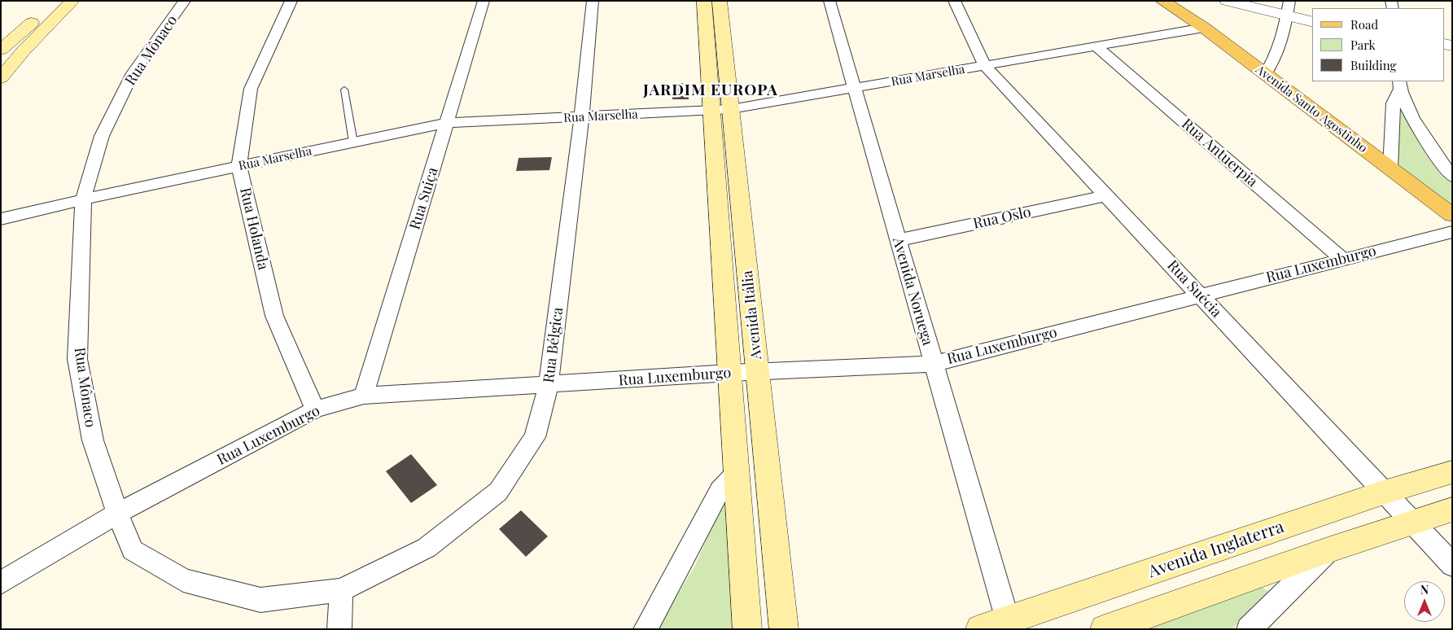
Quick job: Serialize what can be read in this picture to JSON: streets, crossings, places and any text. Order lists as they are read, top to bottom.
{
  "streets": {
    "main road": ["Avenida Santo Agostinho", "Avenida Itália", "Avenida Inglaterra"],
    "street": [
      "Rua Mônaco",
      "Rua Marselha",
      "Rua Antuerpia",
      "Rua Suiça",
      "Rua Oslo",
      "Rua Holanda",
      "Rua Luxemburgo",
      "Rua Suécia",
      "Avenida Noruega",
      "Rua Bélgica"
    ]
  },
  "crossings": [
    ["Rua Mônaco", "Rua Marselha"],
    ["Rua Mônaco", "Rua Luxemburgo"],
    ["Rua Mônaco", "Rua Bélgica"],
    ["Rua Marselha", "Avenida Santo Agostinho"],
    ["Rua Marselha", "Rua Antuerpia"],
    ["Rua Marselha", "Rua Suiça"],
    ["Rua Marselha", "Rua Holanda"],
    ["Rua Marselha", "Rua Suécia"],
    ["Rua Marselha", "Avenida Noruega"],
    ["Rua Marselha", "Avenida Itália"],
    ["Rua Marselha", "Rua Bélgica"],
    ["Rua Antuerpia", "Rua Luxemburgo"],
    ["Rua Suiça", "Rua Luxemburgo"],
    ["Rua Oslo", "Rua Suécia"],
    ["Rua Oslo", "Avenida Noruega"],
    ["Rua Holanda", "Rua Luxemburgo"],
    ["Rua Luxemburgo", "Rua Suécia"],
    ["Rua Luxemburgo", "Avenida Noruega"],
    ["Rua Luxemburgo", "Avenida Itália"],
    ["Rua Luxemburgo", "Rua Bélgica"],
    ["Rua Suécia", "Avenida Inglaterra"],
    ["Avenida Noruega", "Avenida Inglaterra"]
  ],
  "districts": ["JARDIM EUROPA"],
  "legend": ["Road", "Park", "Building"],
  "north": "top"
}
